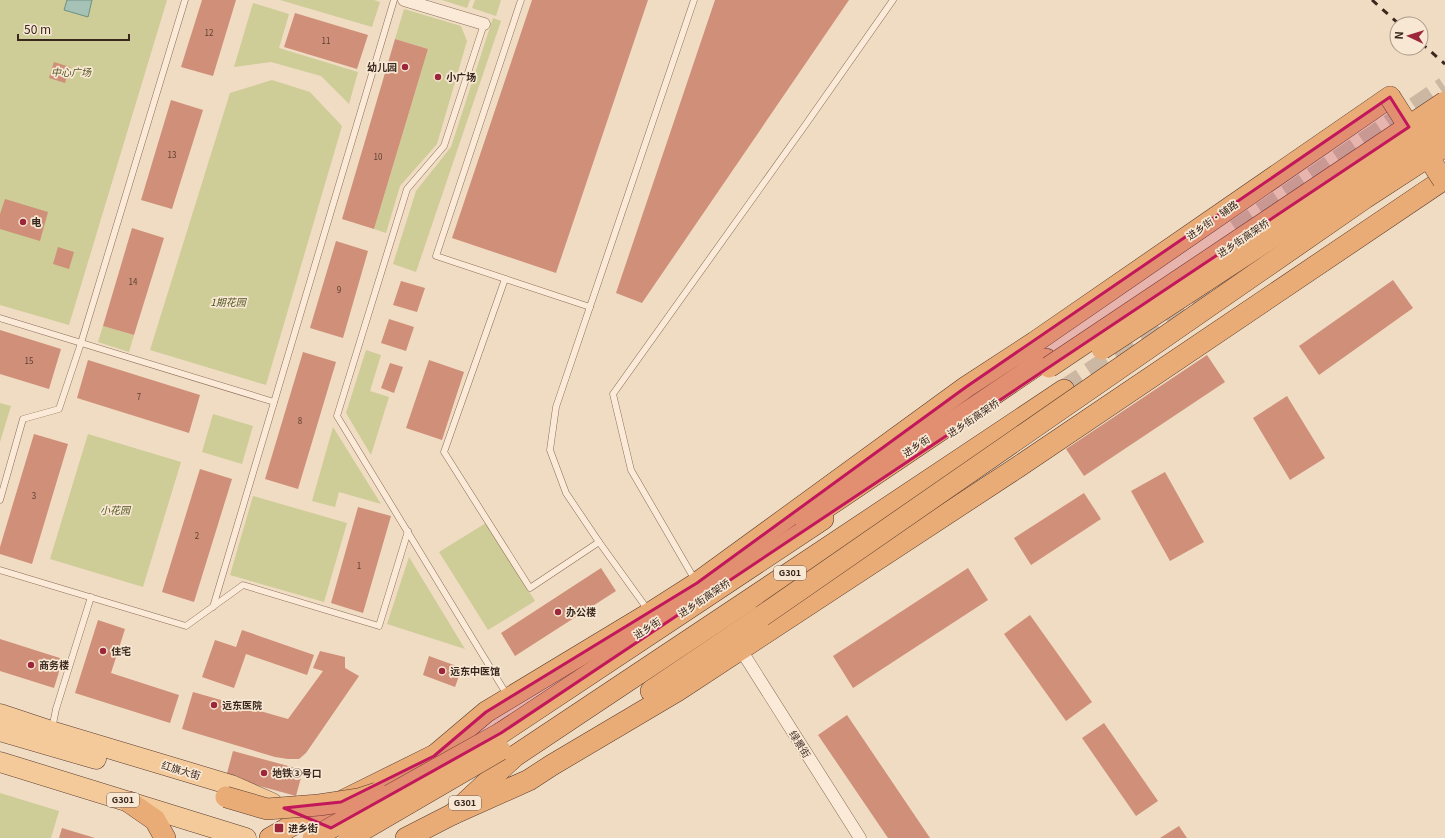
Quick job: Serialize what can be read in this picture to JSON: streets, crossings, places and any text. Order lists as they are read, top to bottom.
{
  "streets": {
    "highway": [
      "进乡街•辅路",
      "进乡街高架桥",
      "进乡街",
      "G301",
      "红旗大街"
    ],
    "street": ["绿景街"]
  },
  "crossings": [
    ["进乡街•辅路", "进乡街"],
    ["进乡街", "红旗大街"]
  ],
  "parks": ["中心广场", "1期花园", "小花园"],
  "places": {
    "other": [
      "幼儿园",
      "小广场",
      "电",
      "办公楼",
      "住宅",
      "商务楼",
      "远东中医馆",
      "远东医院",
      "地铁③号口"
    ],
    "transit": ["进乡街"]
  },
  "house_numbers": [
    "12",
    "11",
    "13",
    "10",
    "14",
    "9",
    "15",
    "7",
    "8",
    "3",
    "2",
    "1"
  ],
  "scale_bar": "50 m",
  "north": "left"
}
